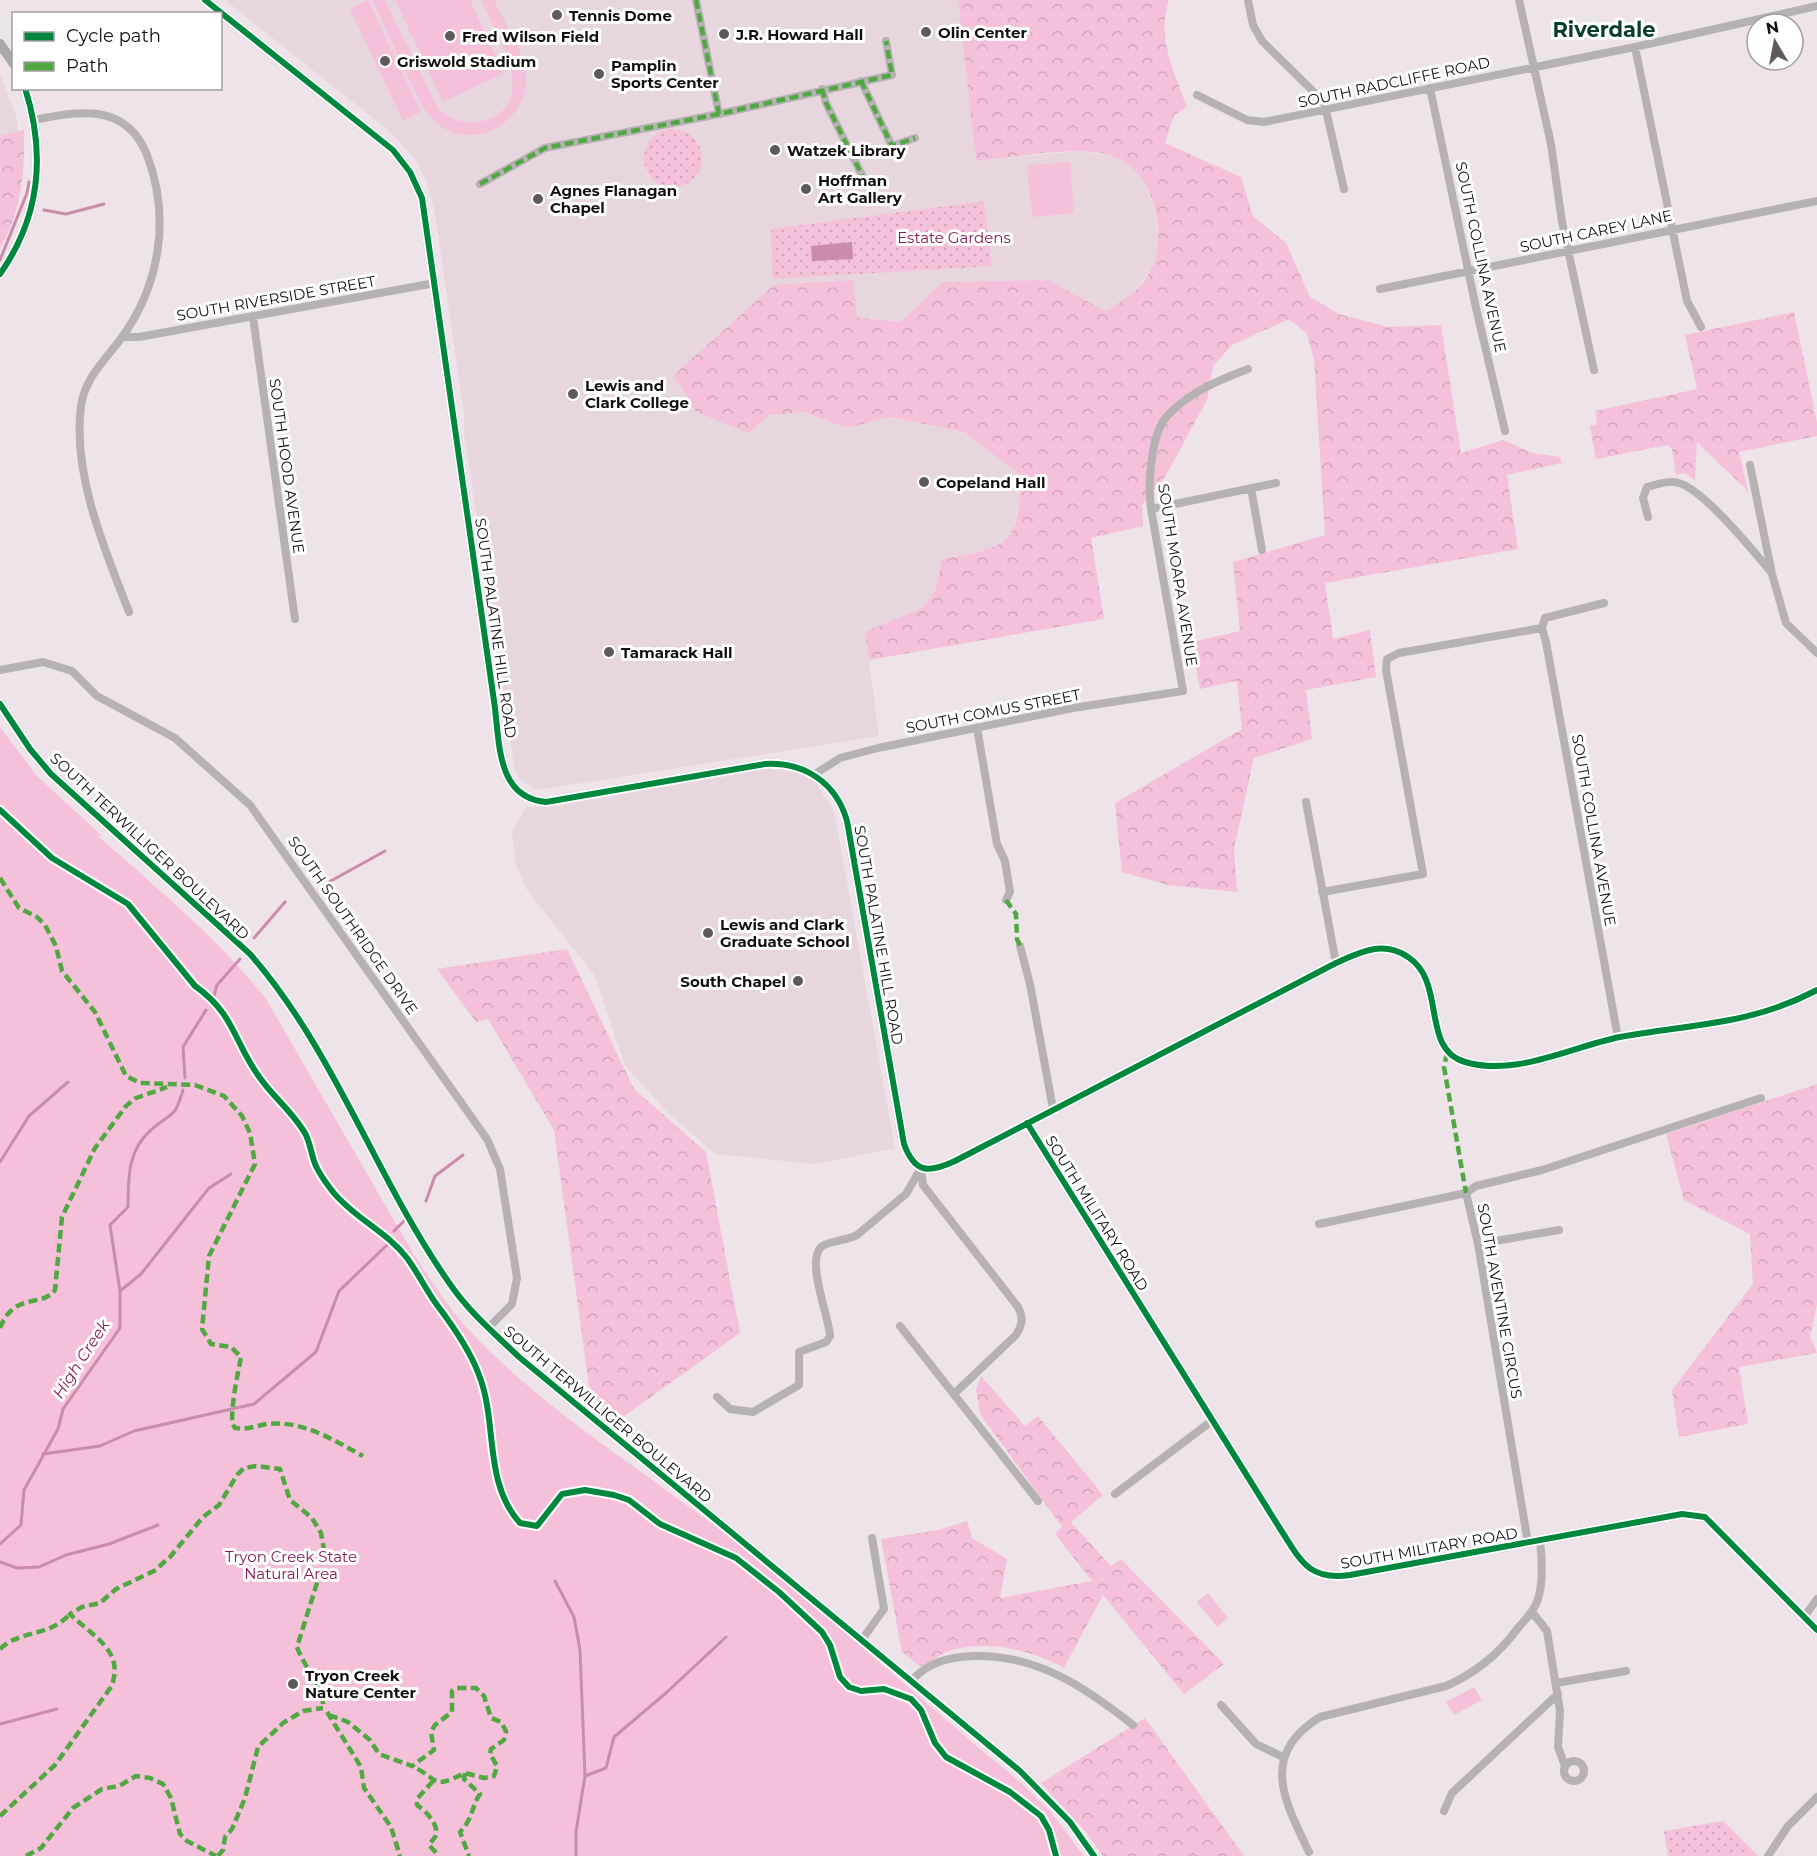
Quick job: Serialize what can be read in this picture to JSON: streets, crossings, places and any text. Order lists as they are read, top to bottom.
{
  "streets": {
    "street": [
      "SOUTH RADCLIFFE ROAD",
      "SOUTH CAREY LANE",
      "SOUTH COLLINA AVENUE",
      "SOUTH RIVERSIDE STREET",
      "SOUTH HOOD AVENUE",
      "SOUTH MOAPA AVENUE",
      "SOUTH PALATINE HILL ROAD",
      "SOUTH COMUS STREET",
      "SOUTH TERWILLIGER BOULEVARD",
      "SOUTH SOUTHRIDGE DRIVE",
      "SOUTH MILITARY ROAD",
      "SOUTH AVENTINE CIRCUS"
    ]
  },
  "crossings": [
    ["SOUTH RADCLIFFE ROAD", "SOUTH COLLINA AVENUE"],
    ["SOUTH CAREY LANE", "SOUTH COLLINA AVENUE"],
    ["SOUTH RIVERSIDE STREET", "SOUTH HOOD AVENUE"],
    ["SOUTH RIVERSIDE STREET", "SOUTH PALATINE HILL ROAD"],
    ["SOUTH MOAPA AVENUE", "SOUTH COMUS STREET"],
    ["SOUTH PALATINE HILL ROAD", "SOUTH COMUS STREET"],
    ["SOUTH TERWILLIGER BOULEVARD", "SOUTH SOUTHRIDGE DRIVE"],
    ["SOUTH MILITARY ROAD", "SOUTH AVENTINE CIRCUS"]
  ],
  "districts": ["Riverdale"],
  "water": ["High Creek"],
  "parks": ["Estate Gardens", "Tryon Creek State Natural Area"],
  "places": [
    "Tennis Dome",
    "Olin Center",
    "J.R. Howard Hall",
    "Fred Wilson Field",
    "Griswold Stadium",
    "Pamplin Sports Center",
    "Watzek Library",
    "Hoffman Art Gallery",
    "Agnes Flanagan Chapel",
    "Lewis and Clark College",
    "Copeland Hall",
    "Tamarack Hall",
    "Lewis and Clark Graduate School",
    "South Chapel",
    "Tryon Creek Nature Center"
  ],
  "legend": ["Cycle path", "Path"],
  "north": "top"
}
